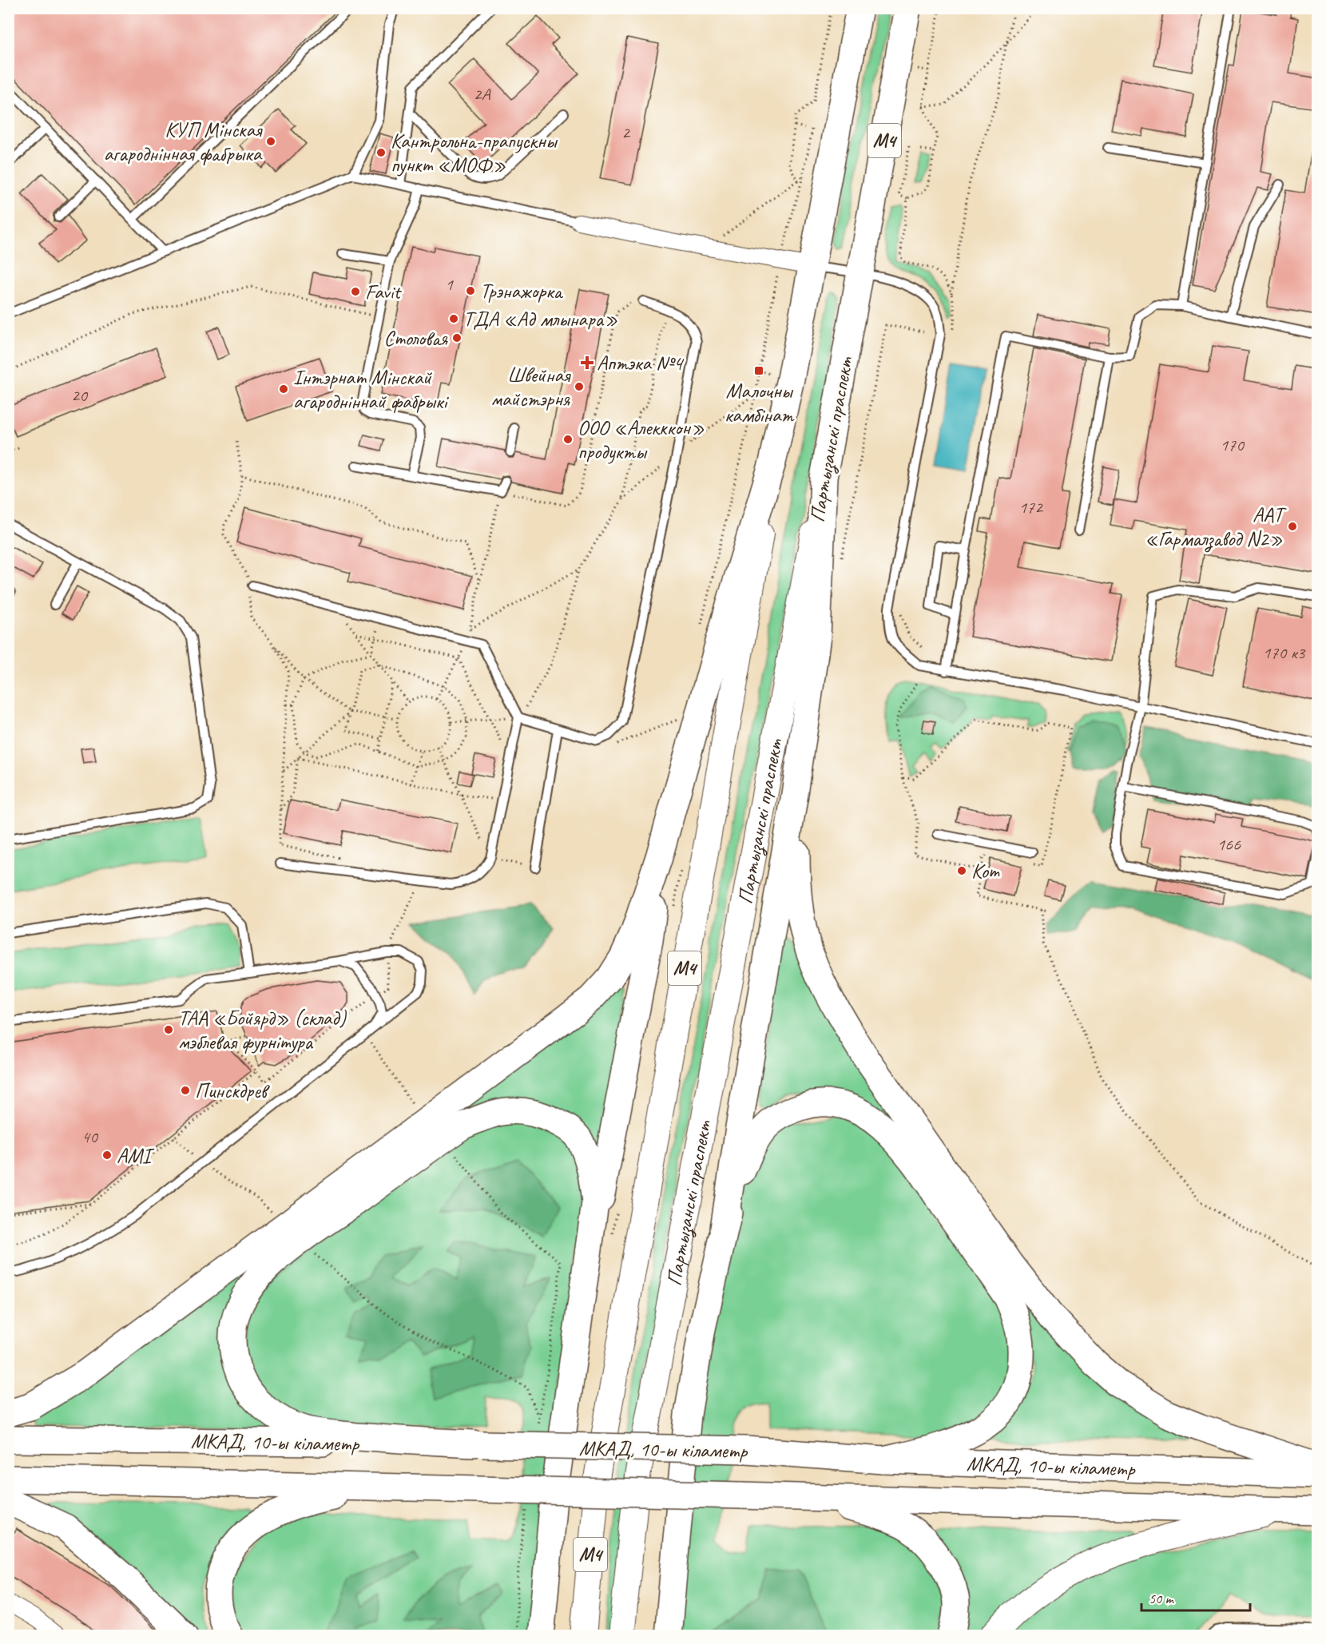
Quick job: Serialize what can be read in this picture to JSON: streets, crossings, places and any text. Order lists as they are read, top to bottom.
{
  "streets": {
    "highway": ["М4", "Партызанскі праспект", "МКАД, 10-ы кіламетр"]
  },
  "places": {
    "other": [
      "КУП Мінская агароднінная фабрыка",
      "Кантрольна-прапускны пункт «МОФ»",
      "Трэнажорка",
      "Favit",
      "ТДА «Ад млынара»",
      "Столовая",
      "Швейная майстэрня",
      "Інтэрнат Мінскай агародніннай фабрыкі",
      "ООО «Алекккон» продукты",
      "ААТ «Гармалзавод N2»",
      "Кот",
      "ТАА «Бойярд» (склад) мэблевая фурнітура",
      "Пинскдрев",
      "AMI"
    ],
    "health": ["Аптэка №4"],
    "transit": ["Малочны камбінат"]
  },
  "house_numbers": [
    "2А",
    "2",
    "1",
    "20",
    "170",
    "172",
    "170 к3",
    "166",
    "40"
  ],
  "scale_bar": "50 m"
}
